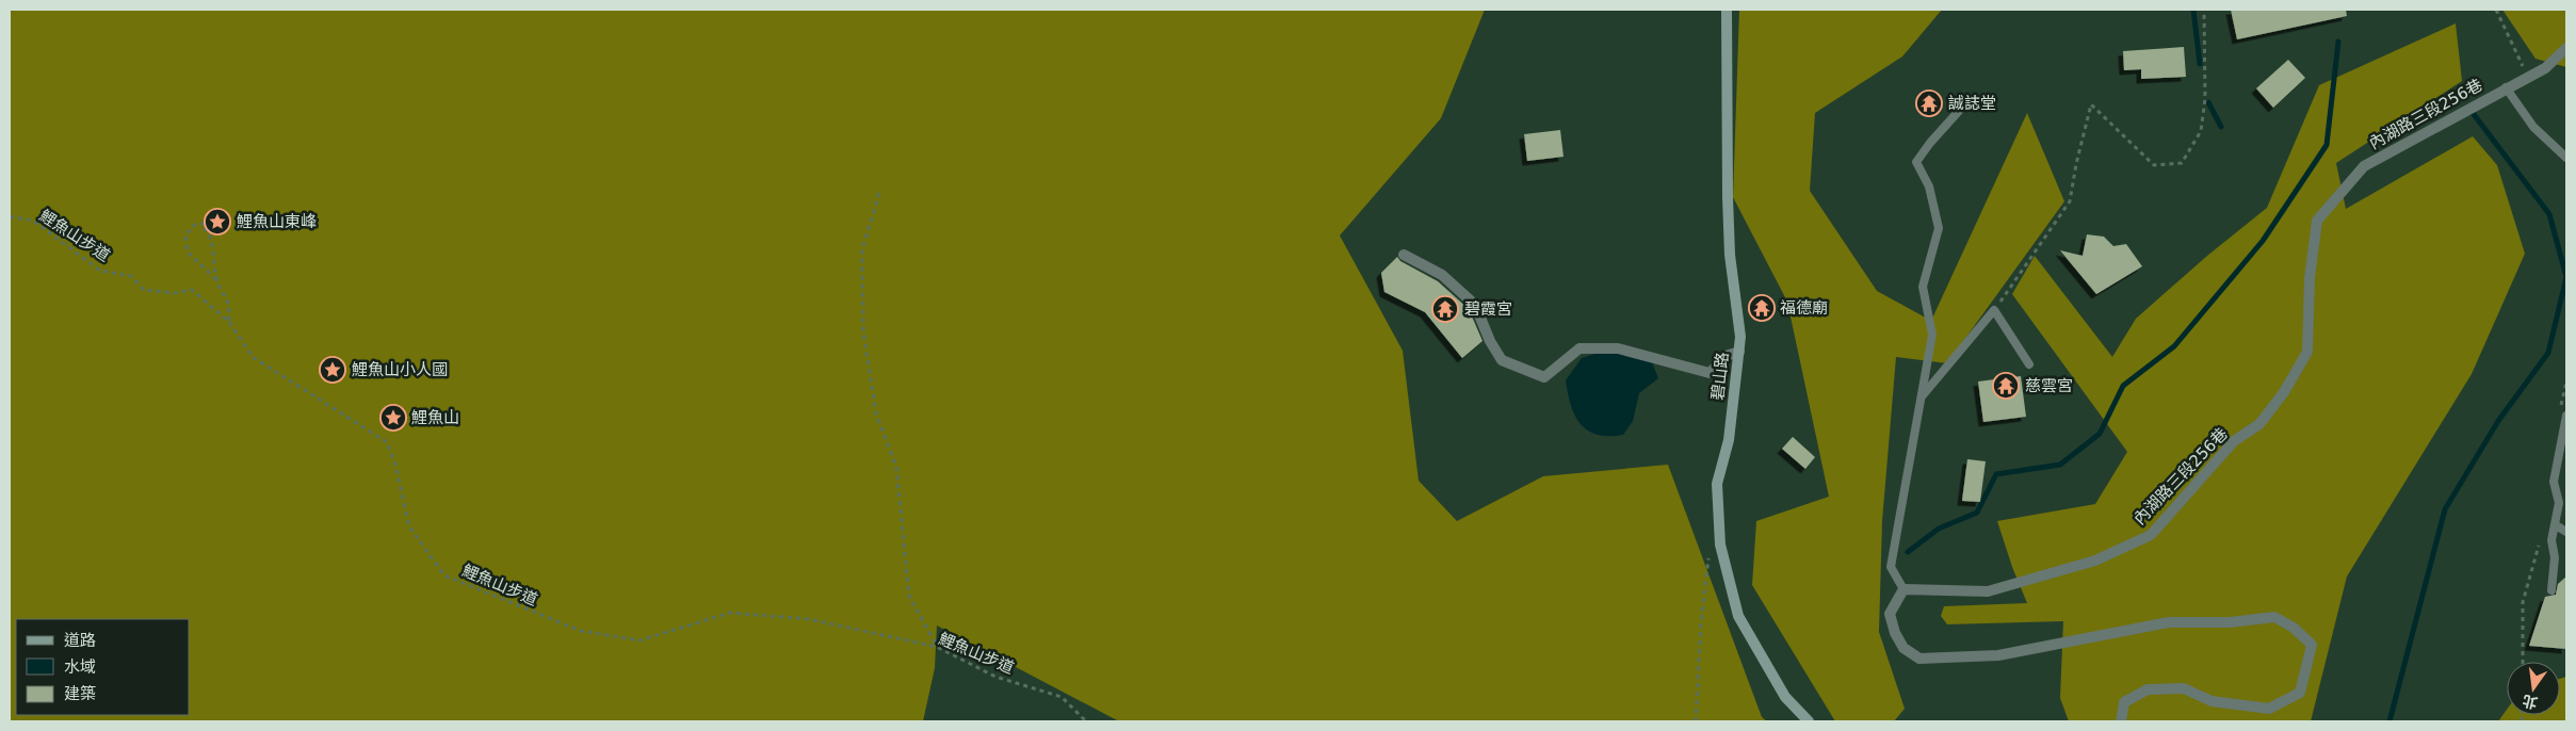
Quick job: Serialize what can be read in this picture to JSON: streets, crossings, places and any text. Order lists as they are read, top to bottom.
{
  "streets": {
    "street": ["內湖路三段256巷", "碧山路"],
    "path": ["鯉魚山步道"]
  },
  "places": {
    "temple": [
      "誠誌堂",
      "福德廟",
      "碧霞宮",
      "慈雲宮"
    ],
    "place": ["鯉魚山東峰", "鯉魚山小人國", "鯉魚山"]
  },
  "legend": ["道路", "水域", "建築"],
  "north": "bottom"
}
